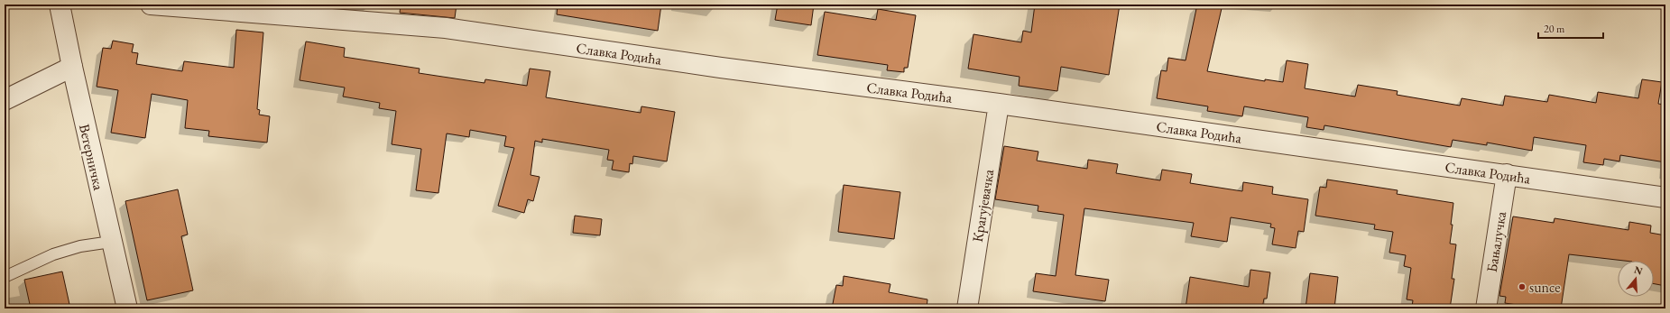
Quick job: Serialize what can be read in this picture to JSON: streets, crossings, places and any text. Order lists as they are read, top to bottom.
{
  "streets": {
    "street": [
      "Славка Родића",
      "Ветерничка",
      "Крагујевачка",
      "Бањалучка"
    ]
  },
  "crossings": [
    ["Славка Родића", "Крагујевачка"],
    ["Славка Родића", "Бањалучка"]
  ],
  "places": ["sunce"],
  "scale_bar": "20 m",
  "north": "top"
}
